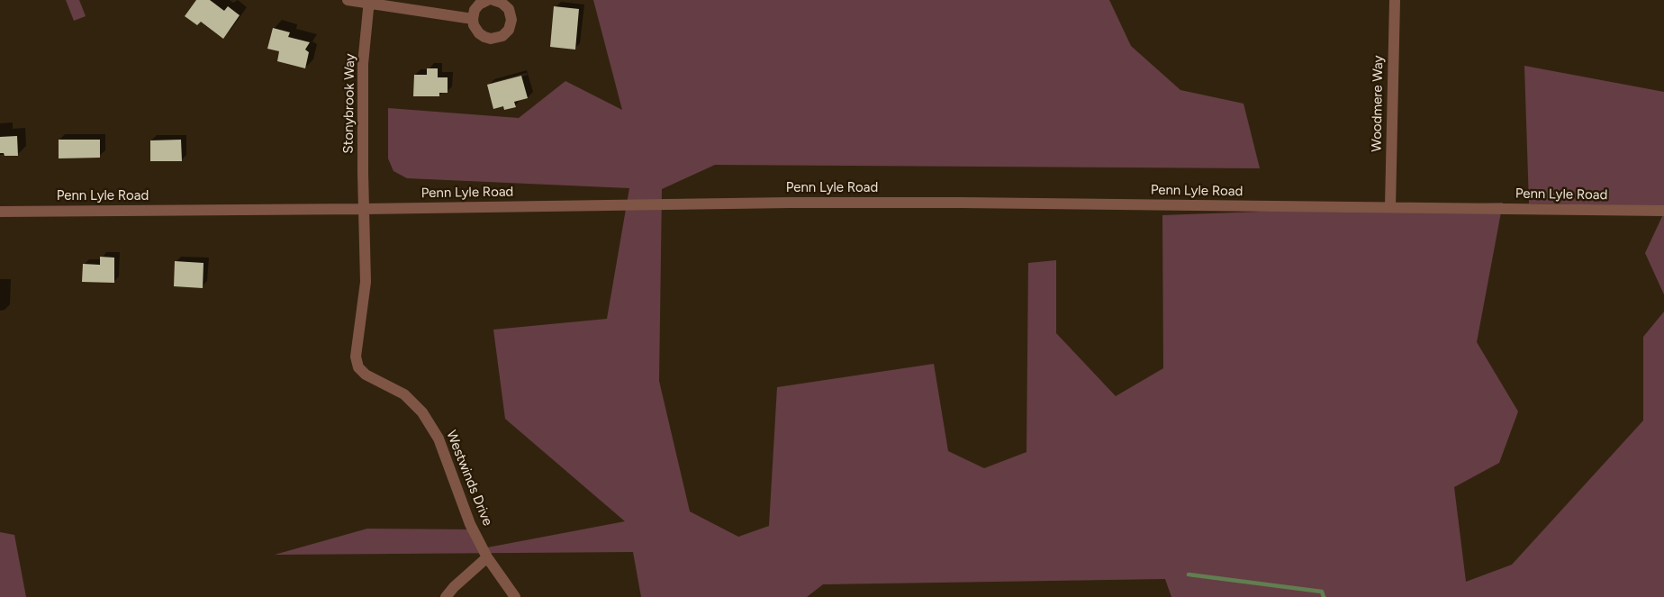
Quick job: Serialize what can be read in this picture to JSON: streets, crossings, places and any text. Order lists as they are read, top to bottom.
{
  "streets": {
    "street": [
      "Stonybrook Way",
      "Woodmere Way",
      "Penn Lyle Road",
      "Westwinds Drive"
    ]
  },
  "crossings": [
    ["Stonybrook Way", "Penn Lyle Road"],
    ["Stonybrook Way", "Westwinds Drive"],
    ["Woodmere Way", "Penn Lyle Road"],
    ["Penn Lyle Road", "Westwinds Drive"]
  ]
}
